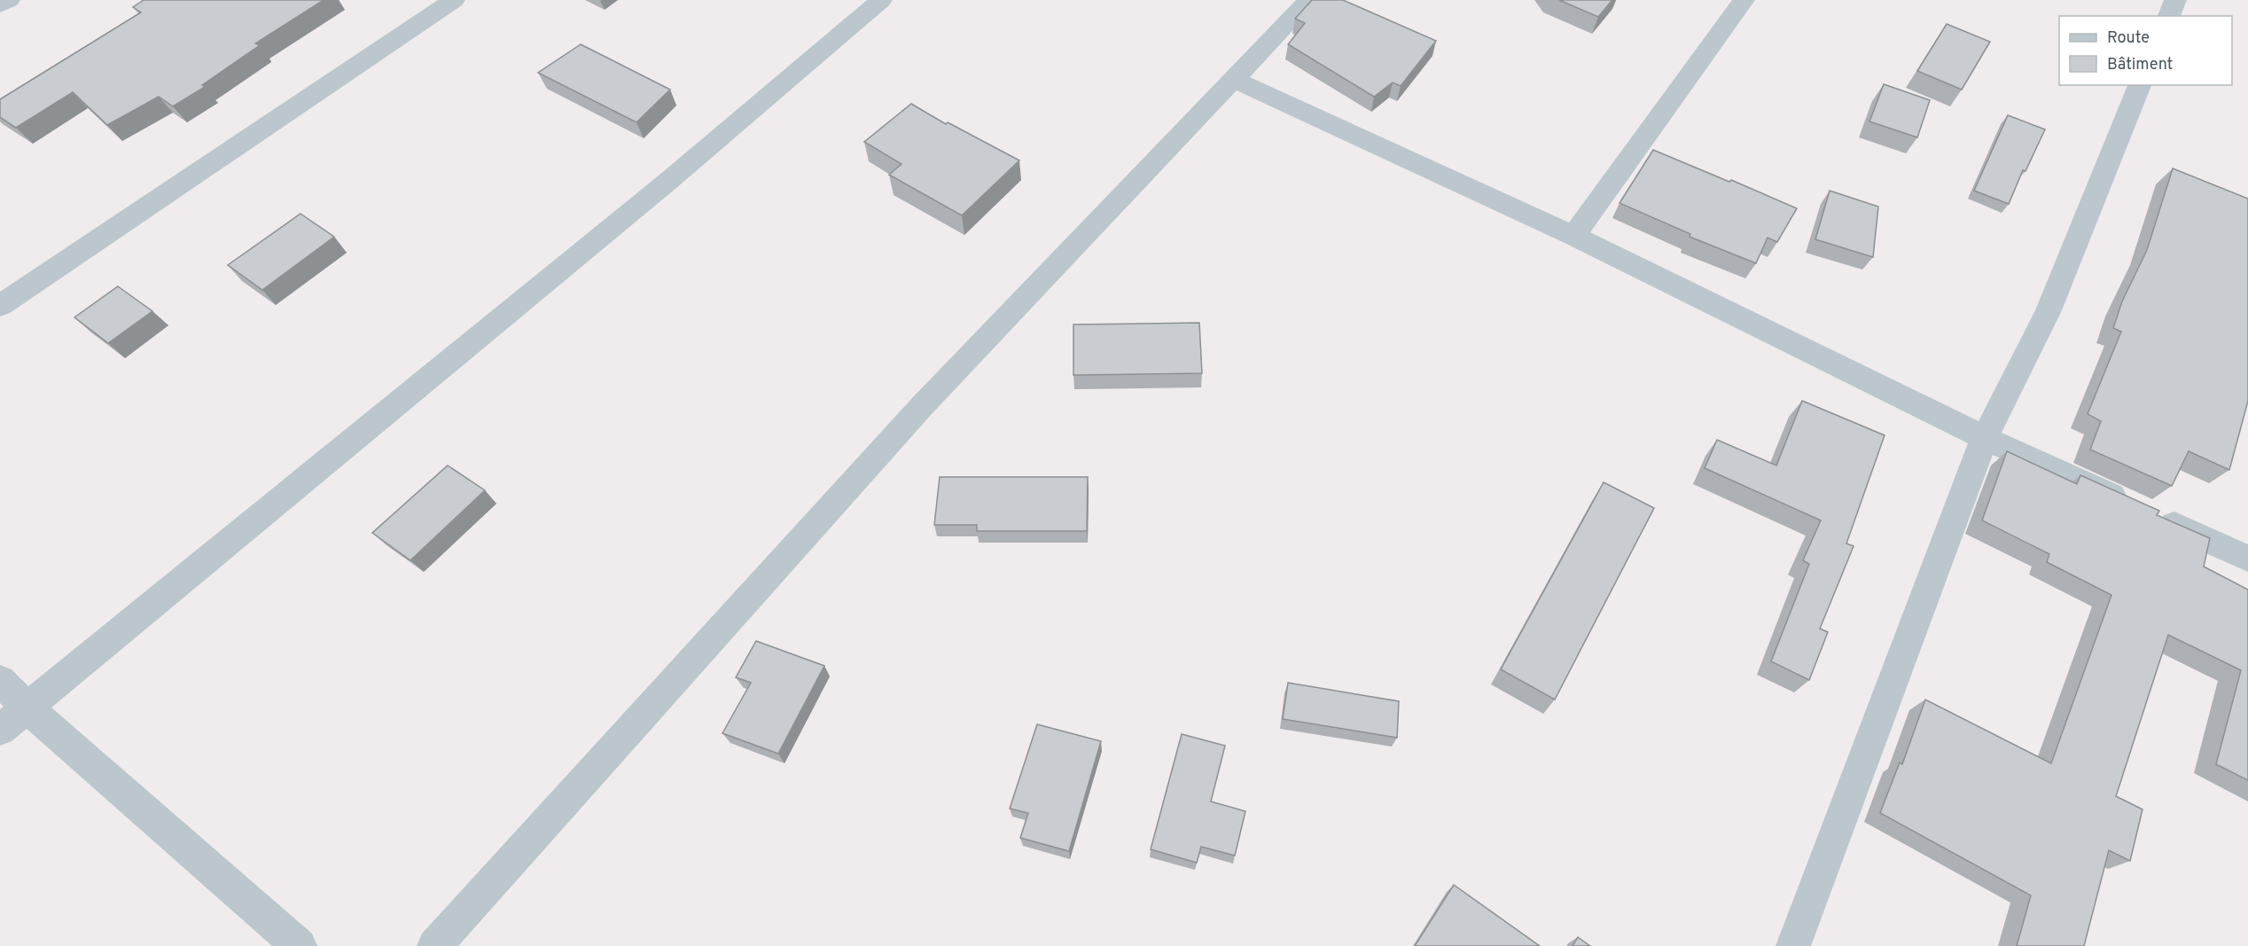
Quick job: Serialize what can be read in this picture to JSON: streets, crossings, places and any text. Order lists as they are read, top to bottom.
{
  "legend": ["Route", "Bâtiment"]
}
